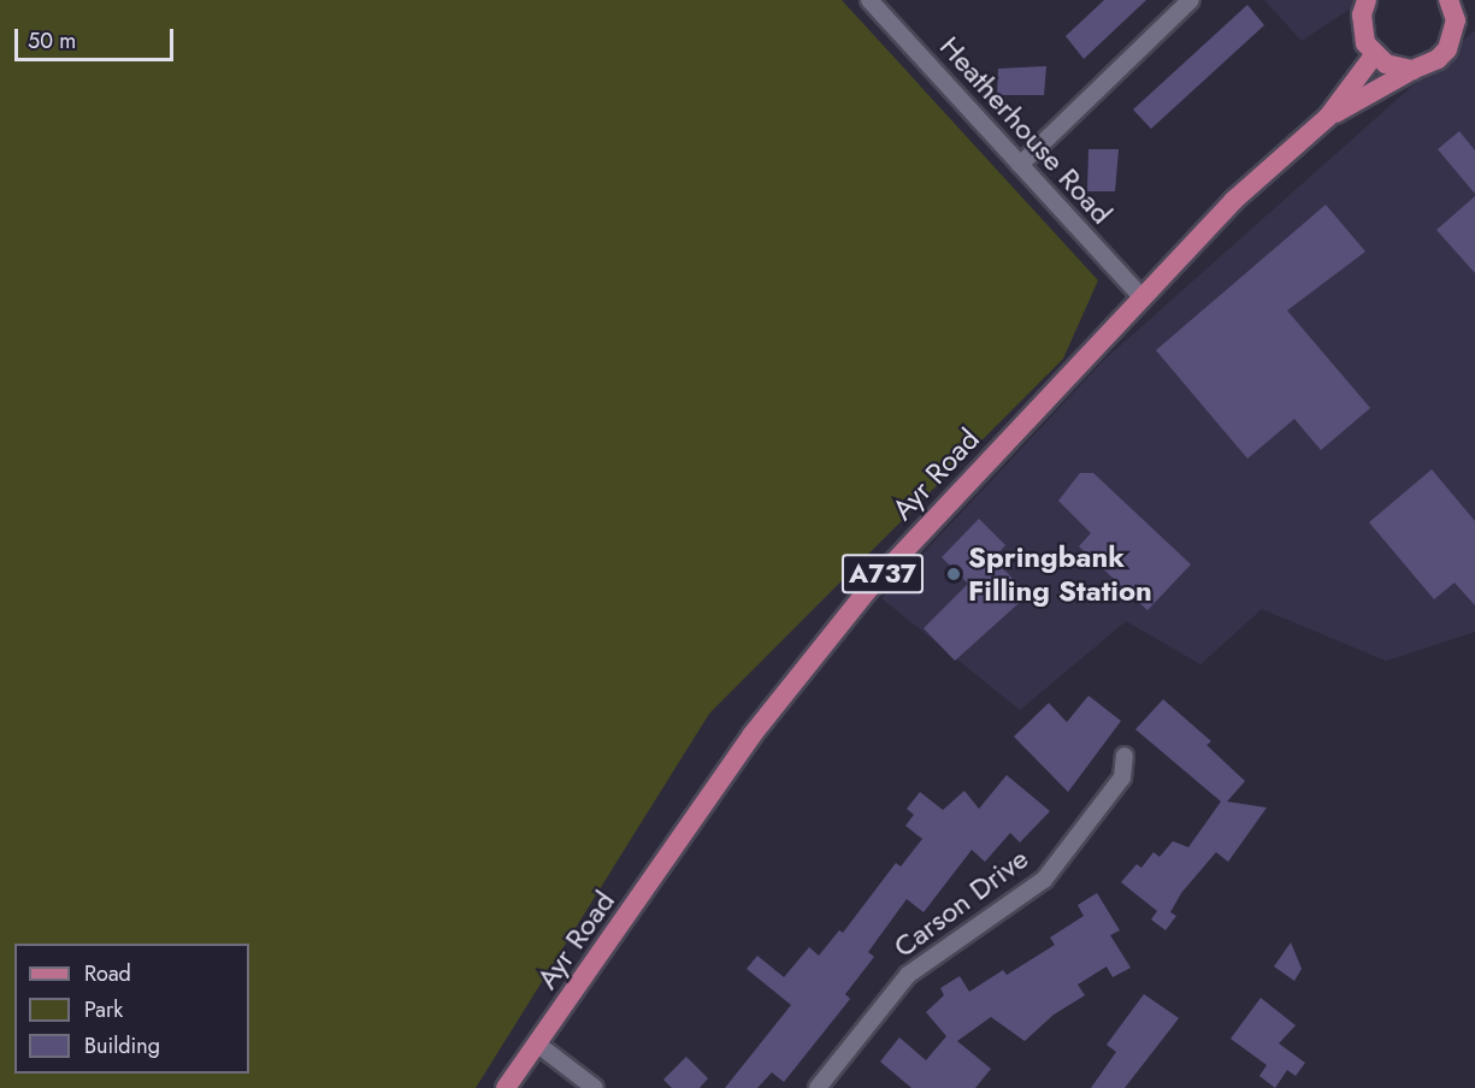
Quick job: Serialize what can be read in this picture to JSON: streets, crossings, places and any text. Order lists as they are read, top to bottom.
{
  "streets": {
    "main road": ["Ayr Road", "A737"],
    "street": ["Heatherhouse Road", "Carson Drive"]
  },
  "crossings": [
    ["Heatherhouse Road", "Ayr Road"],
    ["Ayr Road", "A737"]
  ],
  "places": ["Springbank Filling Station"],
  "legend": ["Road", "Park", "Building"],
  "scale_bar": "50 m"
}
